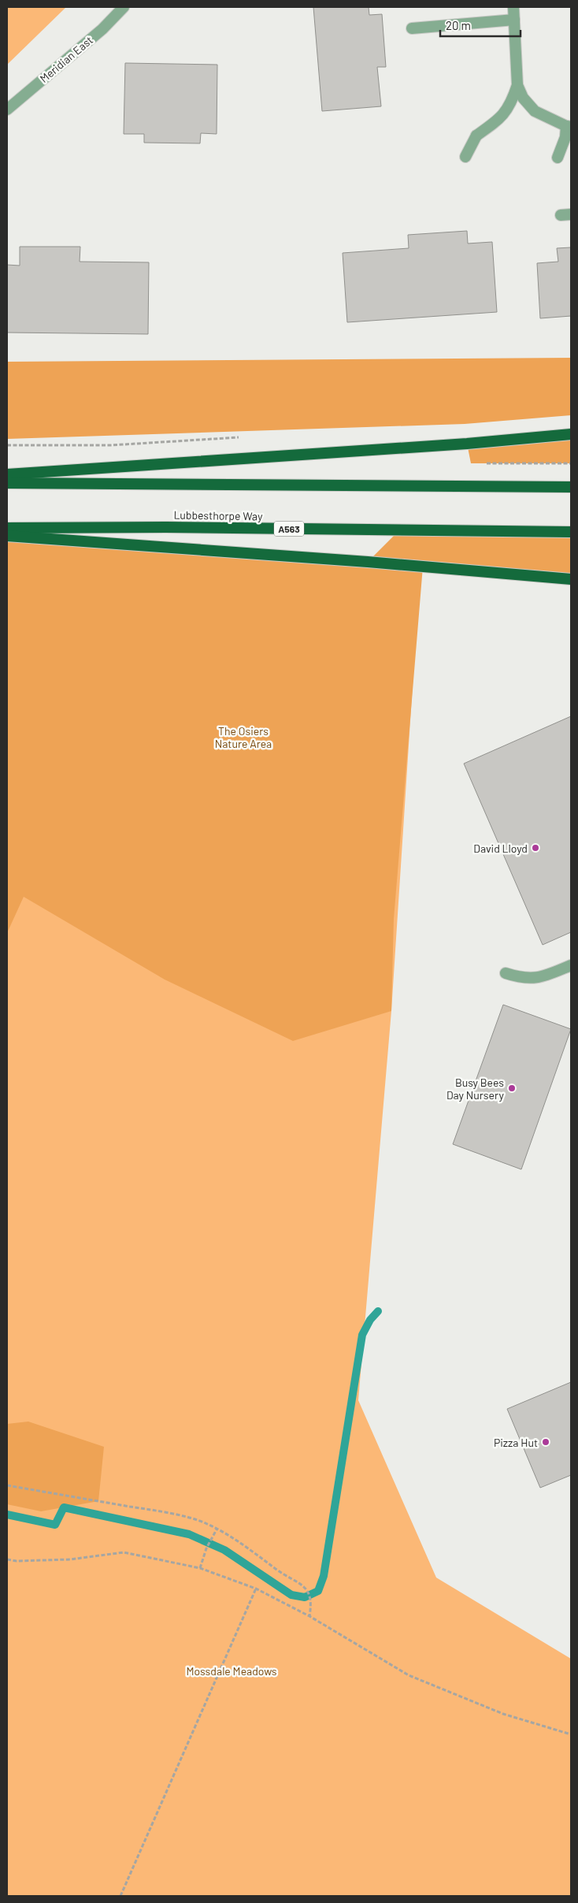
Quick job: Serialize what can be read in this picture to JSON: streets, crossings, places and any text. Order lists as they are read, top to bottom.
{
  "streets": {
    "highway": ["Lubbesthorpe Way", "A563"],
    "street": ["Meridian East"]
  },
  "parks": ["The Osiers Nature Area", "Mossdale Meadows"],
  "places": ["David Lloyd", "Busy Bees Day Nursery", "Pizza Hut"],
  "scale_bar": "20 m"
}
